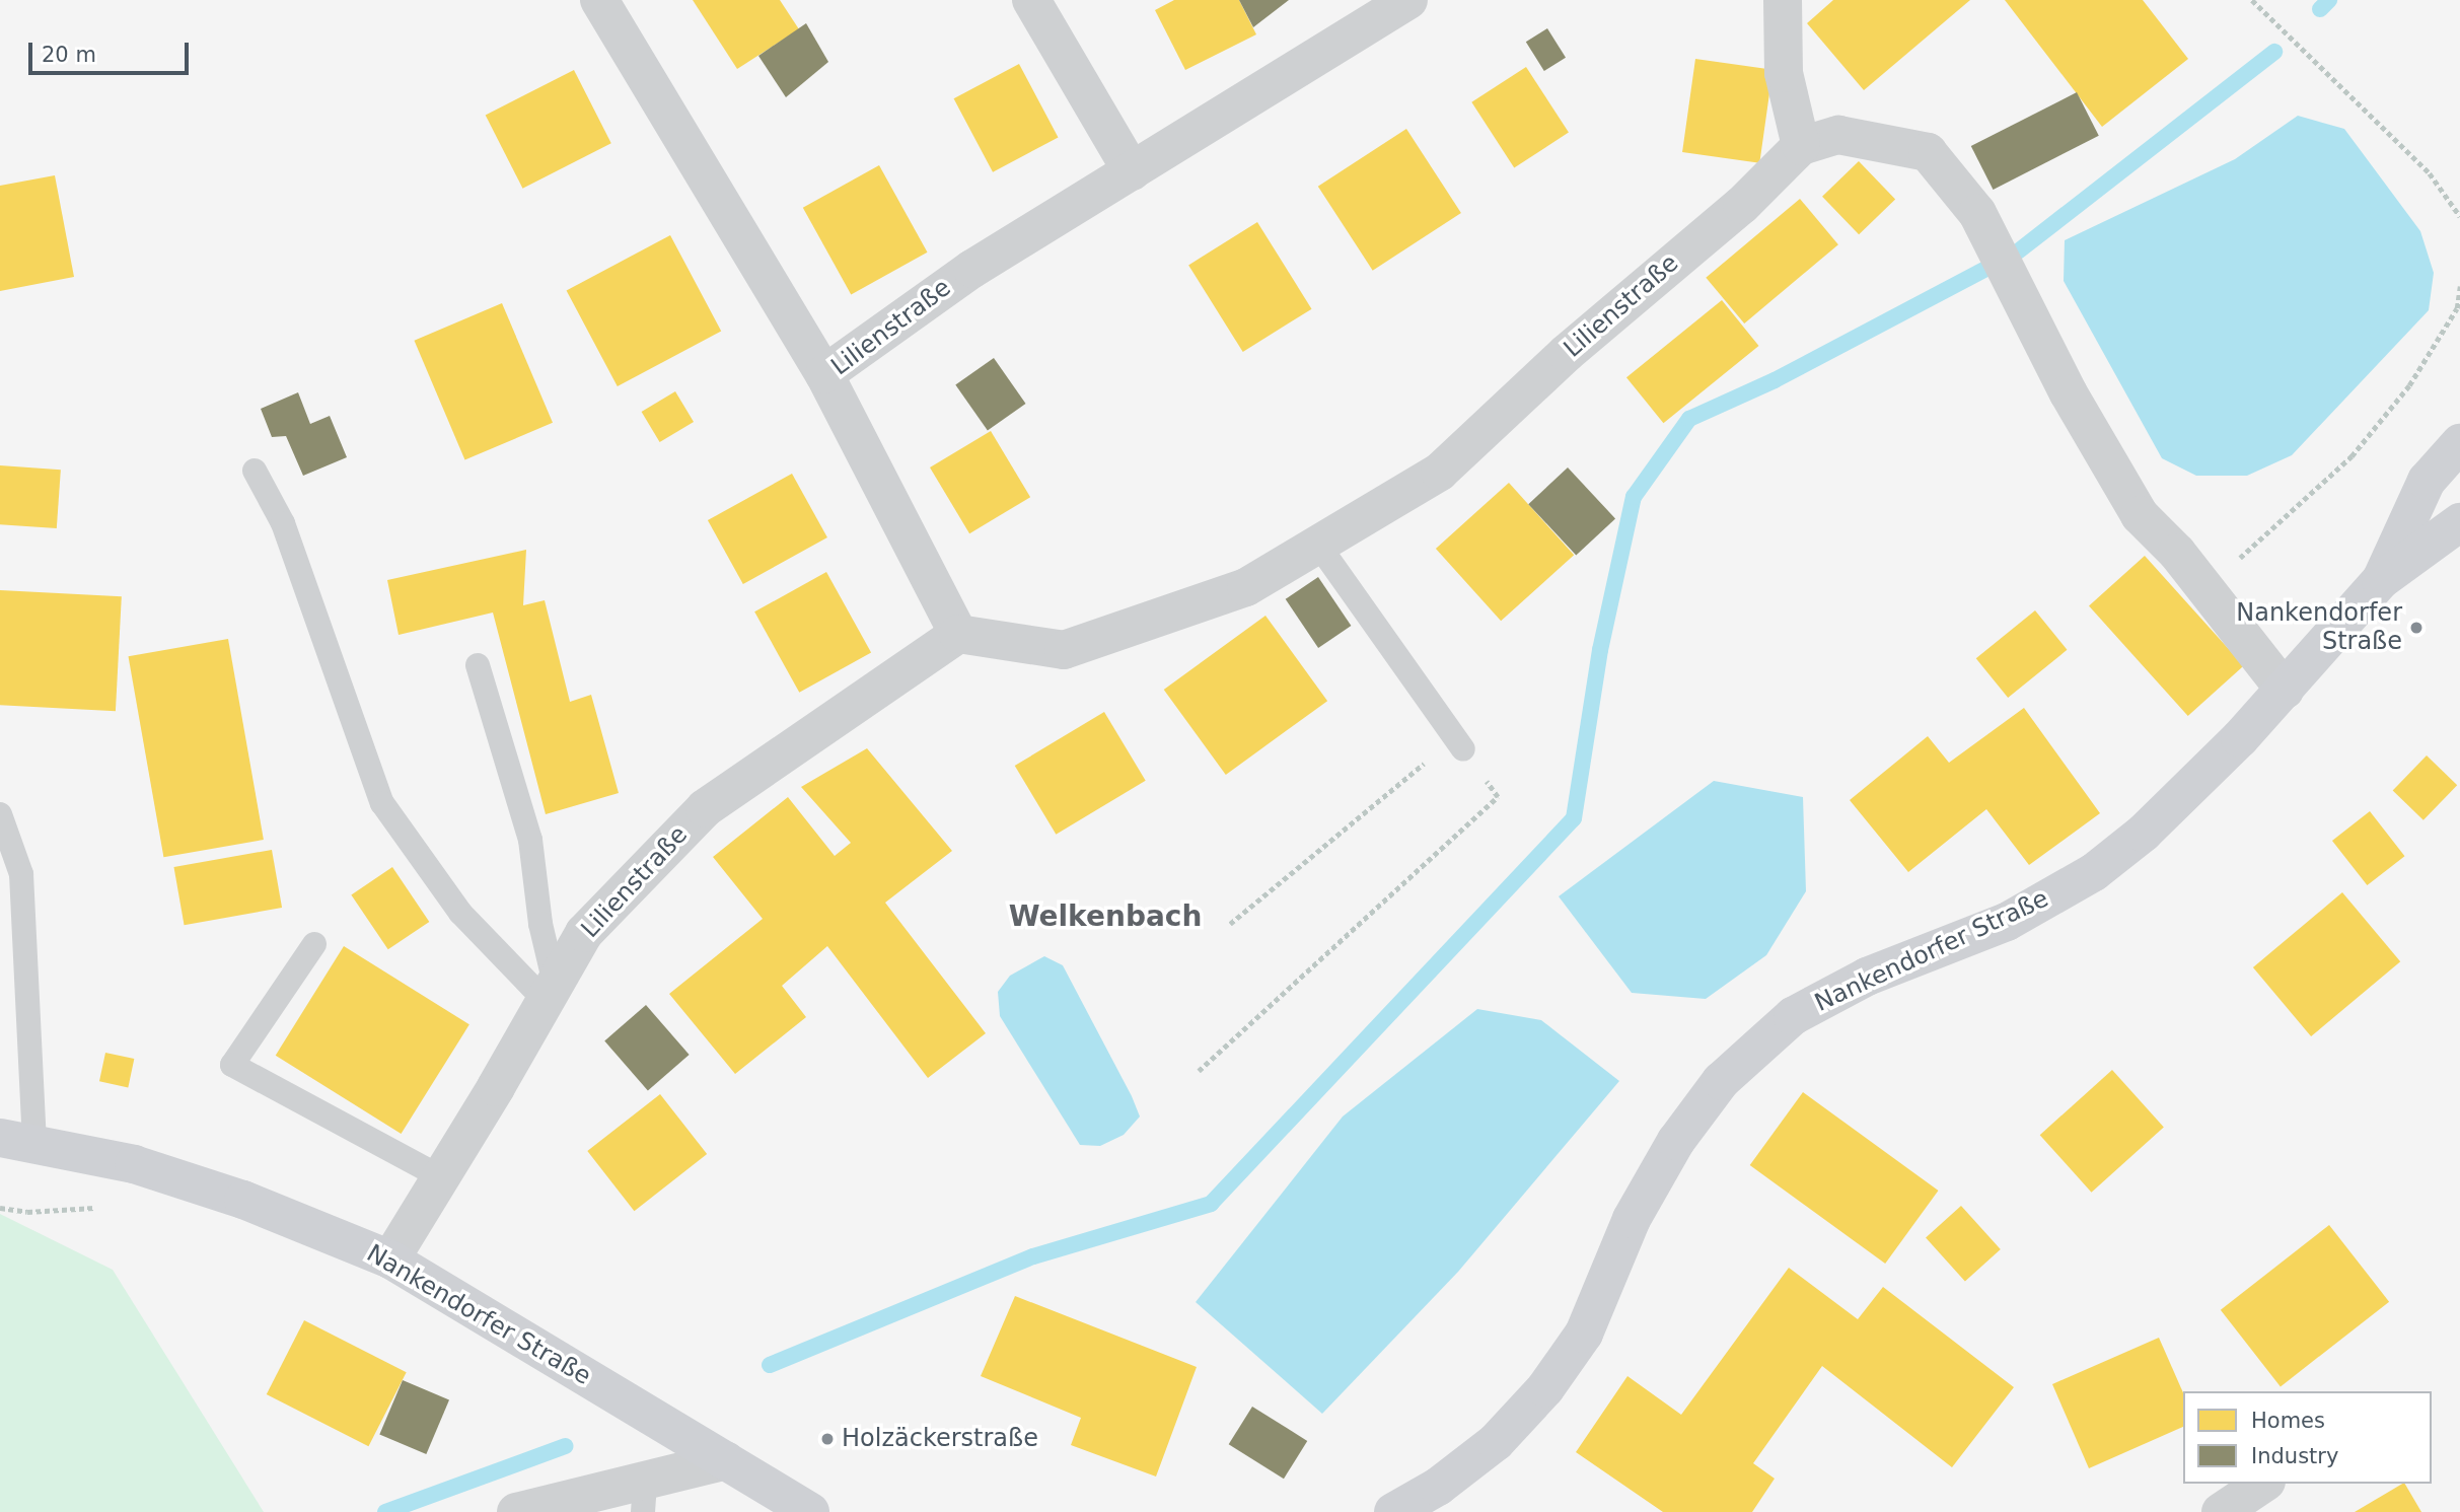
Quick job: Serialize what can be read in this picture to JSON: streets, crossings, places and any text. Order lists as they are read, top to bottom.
{
  "streets": {
    "main road": ["Nankendorfer Straße"],
    "street": ["Lilienstraße"]
  },
  "crossings": [
    ["Lilienstraße", "Nankendorfer Straße"]
  ],
  "districts": ["Welkenbach"],
  "places": ["Nankendorfer Straße", "Holzäckerstraße"],
  "legend": ["Homes", "Industry"],
  "scale_bar": "20 m"
}
